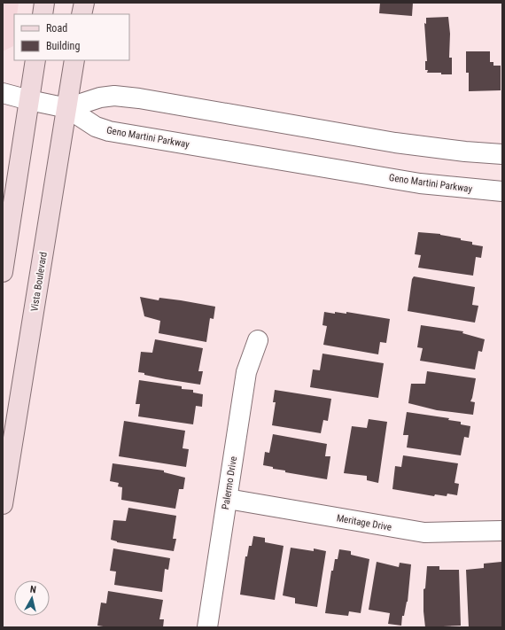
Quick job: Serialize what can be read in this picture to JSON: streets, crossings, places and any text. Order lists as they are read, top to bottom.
{
  "streets": {
    "main road": ["Vista Boulevard"],
    "street": ["Geno Martini Parkway", "Palermo Drive", "Meritage Drive"]
  },
  "crossings": [
    ["Geno Martini Parkway", "Vista Boulevard"],
    ["Palermo Drive", "Meritage Drive"]
  ],
  "legend": ["Road", "Building"],
  "north": "top"
}
